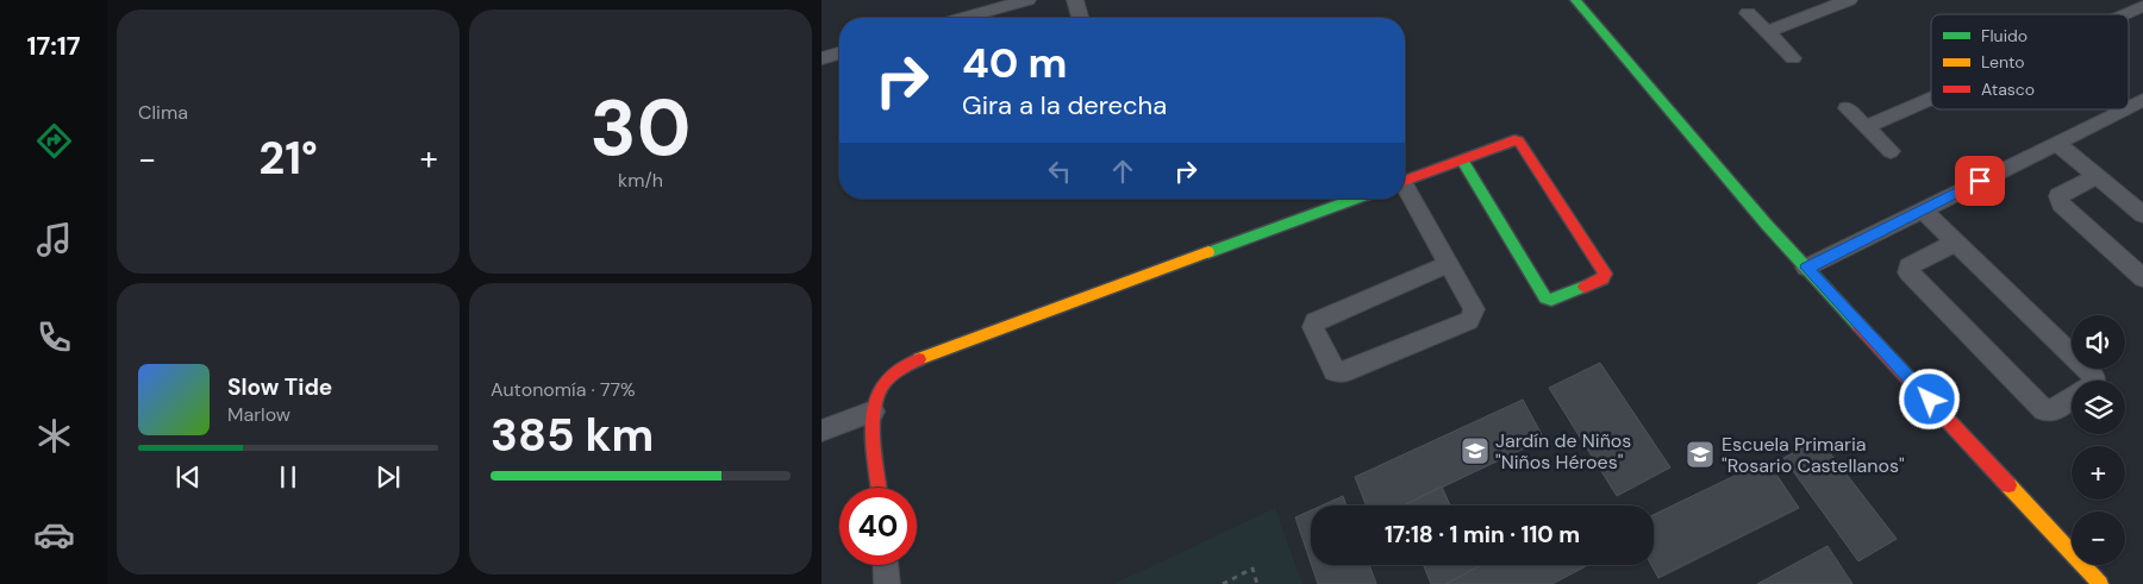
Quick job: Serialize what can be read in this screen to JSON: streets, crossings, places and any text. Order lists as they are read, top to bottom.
{
  "places": {
    "school or university": ["Jardín de Niños \"Niños Héroes\"", "Escuela Primaria \"Rosario Castellanos\""]
  },
  "legend": ["Fluido", "Lento", "Atasco"],
  "page": {
    "tabs": "17:17",
    "tile": [
      "Clima",
      ["30", "km/h"],
      ["Autonomía · 77%", "385 km"]
    ],
    "turn": ["40 m", "Gira a la derecha"],
    "heat": ["−", "21°", "+"],
    "map_buttons": ["+", "−"],
    "song": ["Slow Tide", "Marlow"],
    "limit": "40",
    "trip": "17:18 · 1 min · 110 m"
  }
}
